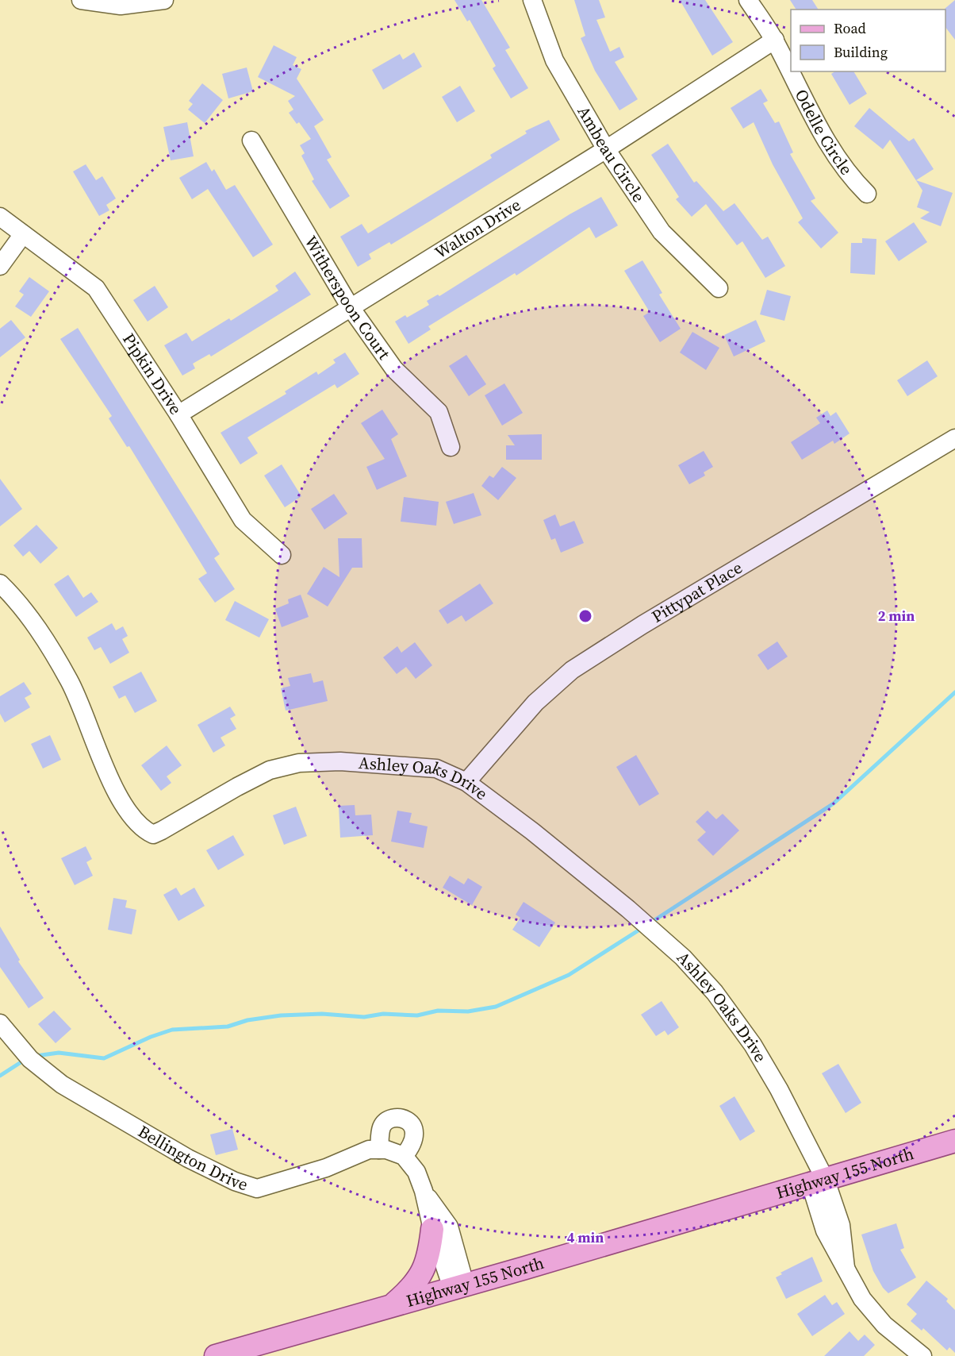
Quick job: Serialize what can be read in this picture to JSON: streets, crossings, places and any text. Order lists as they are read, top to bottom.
{
  "streets": {
    "main road": ["Highway 155 North"],
    "street": [
      "Odelle Circle",
      "Ambeau Circle",
      "Walton Drive",
      "Witherspoon Court",
      "Pipkin Drive",
      "Pittypat Place",
      "Ashley Oaks Drive",
      "Bellington Drive"
    ]
  },
  "crossings": [
    ["Odelle Circle", "Walton Drive"],
    ["Ambeau Circle", "Walton Drive"],
    ["Walton Drive", "Witherspoon Court"],
    ["Walton Drive", "Pipkin Drive"],
    ["Pittypat Place", "Ashley Oaks Drive"],
    ["Ashley Oaks Drive", "Highway 155 North"]
  ],
  "legend": ["Road", "Building"],
  "rings": ["2 min", "4 min"]
}
